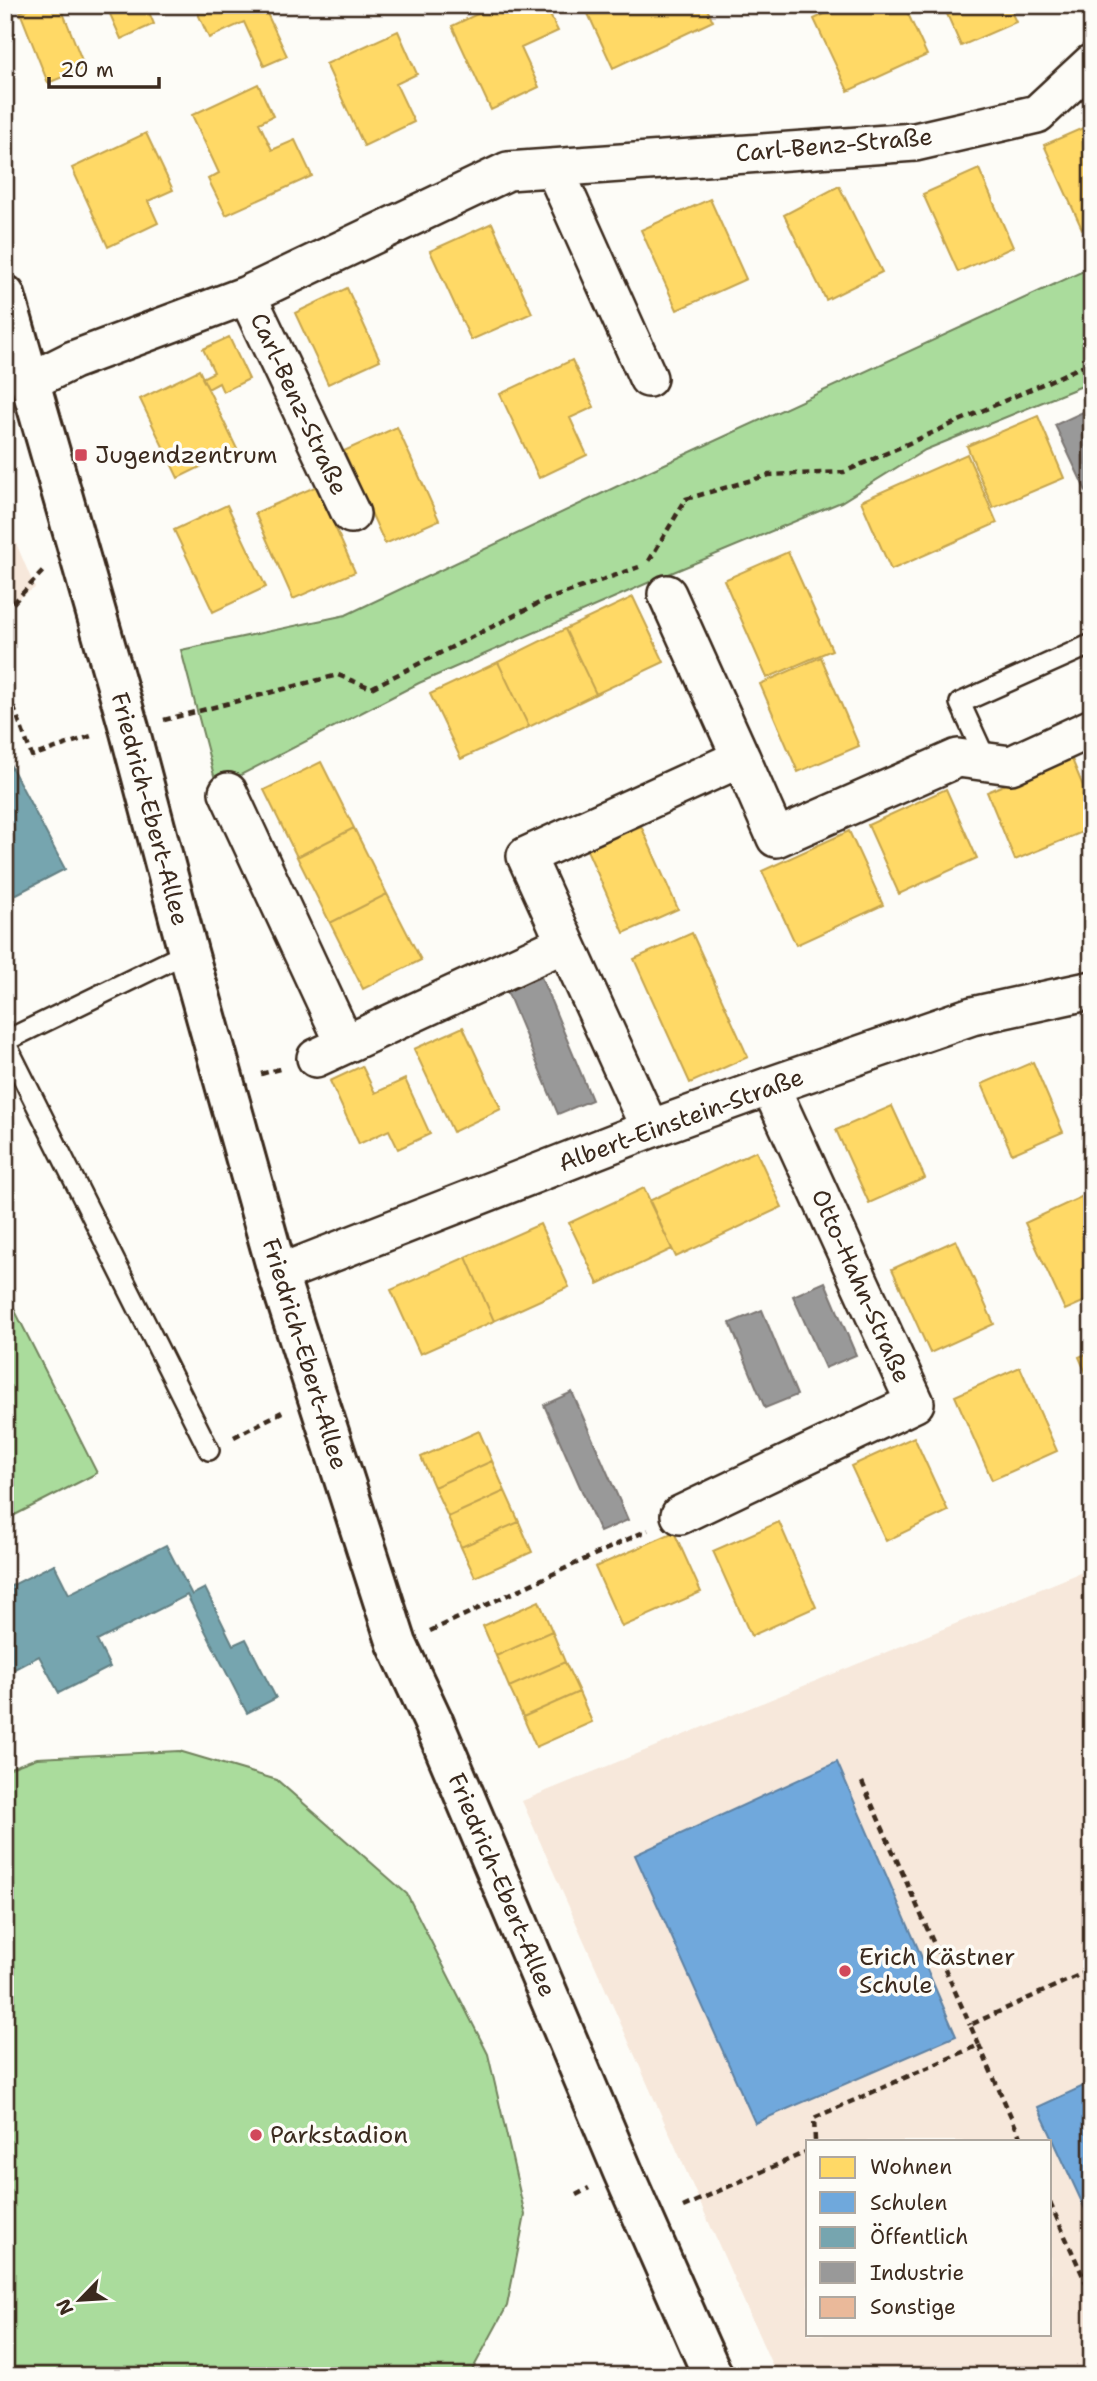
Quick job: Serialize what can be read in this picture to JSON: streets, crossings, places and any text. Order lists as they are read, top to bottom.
{
  "streets": {
    "street": [
      "Carl-Benz-Straße",
      "Friedrich-Ebert-Allee",
      "Albert-Einstein-Straße",
      "Otto-Hahn-Straße"
    ]
  },
  "crossings": [
    ["Carl-Benz-Straße", "Friedrich-Ebert-Allee"],
    ["Friedrich-Ebert-Allee", "Albert-Einstein-Straße"],
    ["Albert-Einstein-Straße", "Otto-Hahn-Straße"]
  ],
  "places": {
    "transit": ["Jugendzentrum"],
    "other": ["Erich Kästner Schule", "Parkstadion"]
  },
  "legend": [
    "Wohnen",
    "Schulen",
    "Öffentlich",
    "Industrie",
    "Sonstige"
  ],
  "scale_bar": "20 m",
  "north": "bottom left"
}
